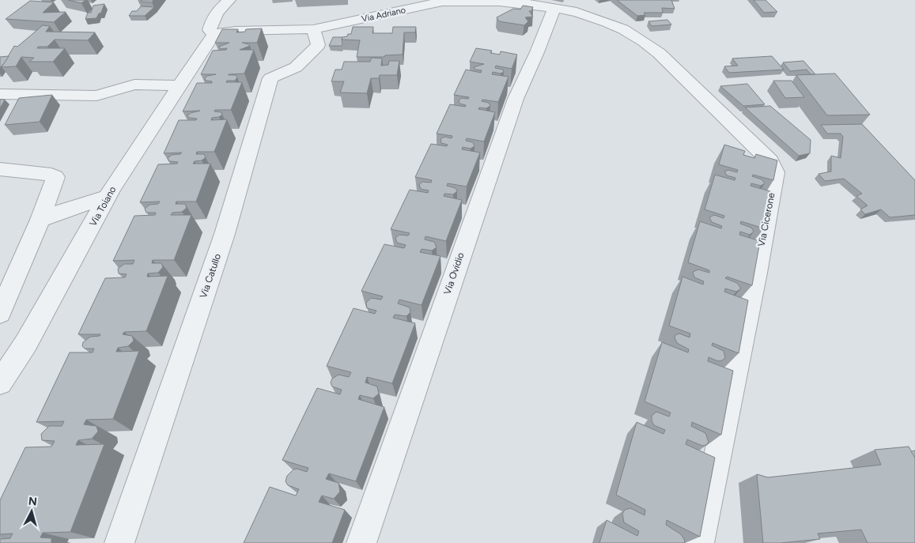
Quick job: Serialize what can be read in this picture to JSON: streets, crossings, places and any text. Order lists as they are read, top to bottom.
{
  "streets": {
    "street": [
      "Via Adriano",
      "Via Toiano",
      "Via Cicerone",
      "Via Ovidio",
      "Via Catullo"
    ]
  },
  "crossings": [
    ["Via Adriano", "Via Toiano"],
    ["Via Adriano", "Via Cicerone"],
    ["Via Adriano", "Via Ovidio"],
    ["Via Adriano", "Via Catullo"],
    ["Via Cicerone", "Via Ovidio"]
  ],
  "north": "top"
}
